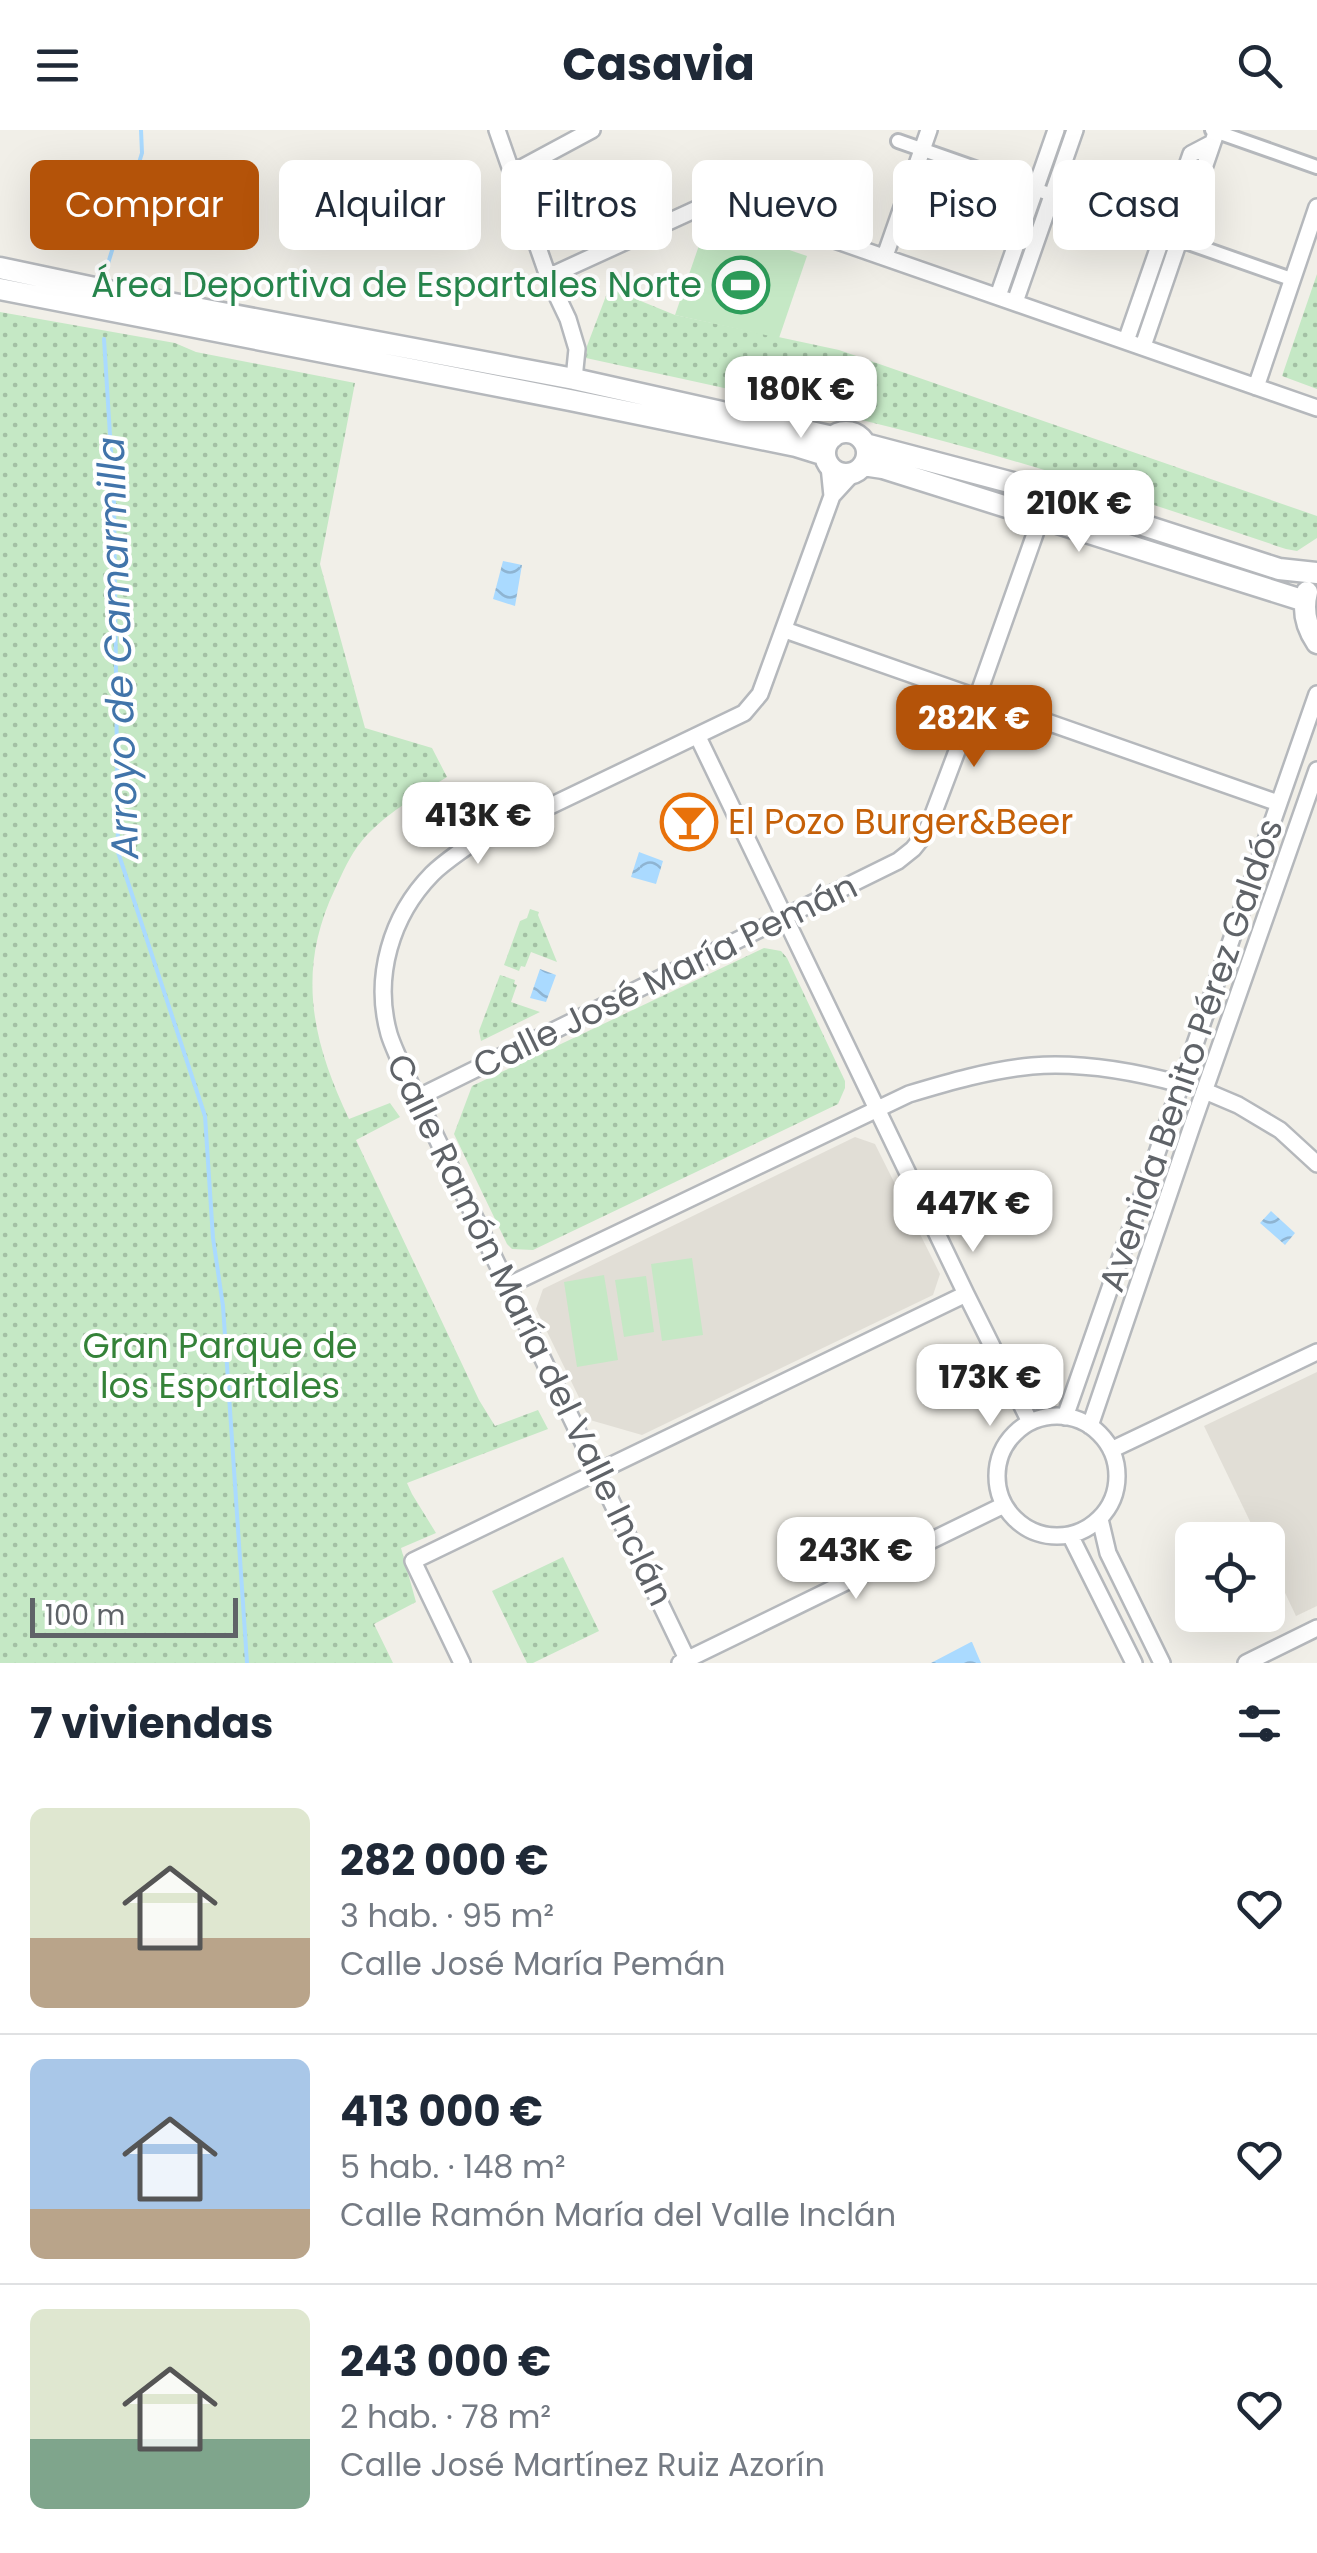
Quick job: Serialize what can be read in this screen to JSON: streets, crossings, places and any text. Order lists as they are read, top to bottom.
{
  "streets": {
    "street": ["Calle José María Pemán", "Avenida Benito Pérez Galdós", "Calle Ramón María del Valle Inclán"]
  },
  "crossings": [
    ["Calle José María Pemán", "Calle Ramón María del Valle Inclán"]
  ],
  "water": ["Arroyo de Camarmilla"],
  "parks": ["Gran Parque de los Espartales"],
  "places": {
    "sports": ["Área Deportiva de Espartales Norte"],
    "bar": ["El Pozo Burger&Beer"]
  },
  "scale_bar": "100 m",
  "page": {
    "header": "Casavia",
    "chip": [
      "Comprar",
      "Alquilar",
      "Filtros",
      "Nuevo",
      "Piso",
      "Casa"
    ],
    "price": [
      "180K €",
      "210K €",
      "282K €",
      "413K €",
      "447K €",
      "173K €",
      "243K €"
    ],
    "scale": "100 m",
    "heading": "7 viviendas",
    "list": [
      {
        "name": "282 000 €",
        "note": "3 hab. · 95 m² · Calle José María Pemán"
      },
      {
        "name": "413 000 €",
        "note": "5 hab. · 148 m² · Calle Ramón María del Valle Inclán"
      },
      {
        "name": "243 000 €",
        "note": "2 hab. · 78 m² · Calle José Martínez Ruiz Azorín"
      }
    ]
  }
}
